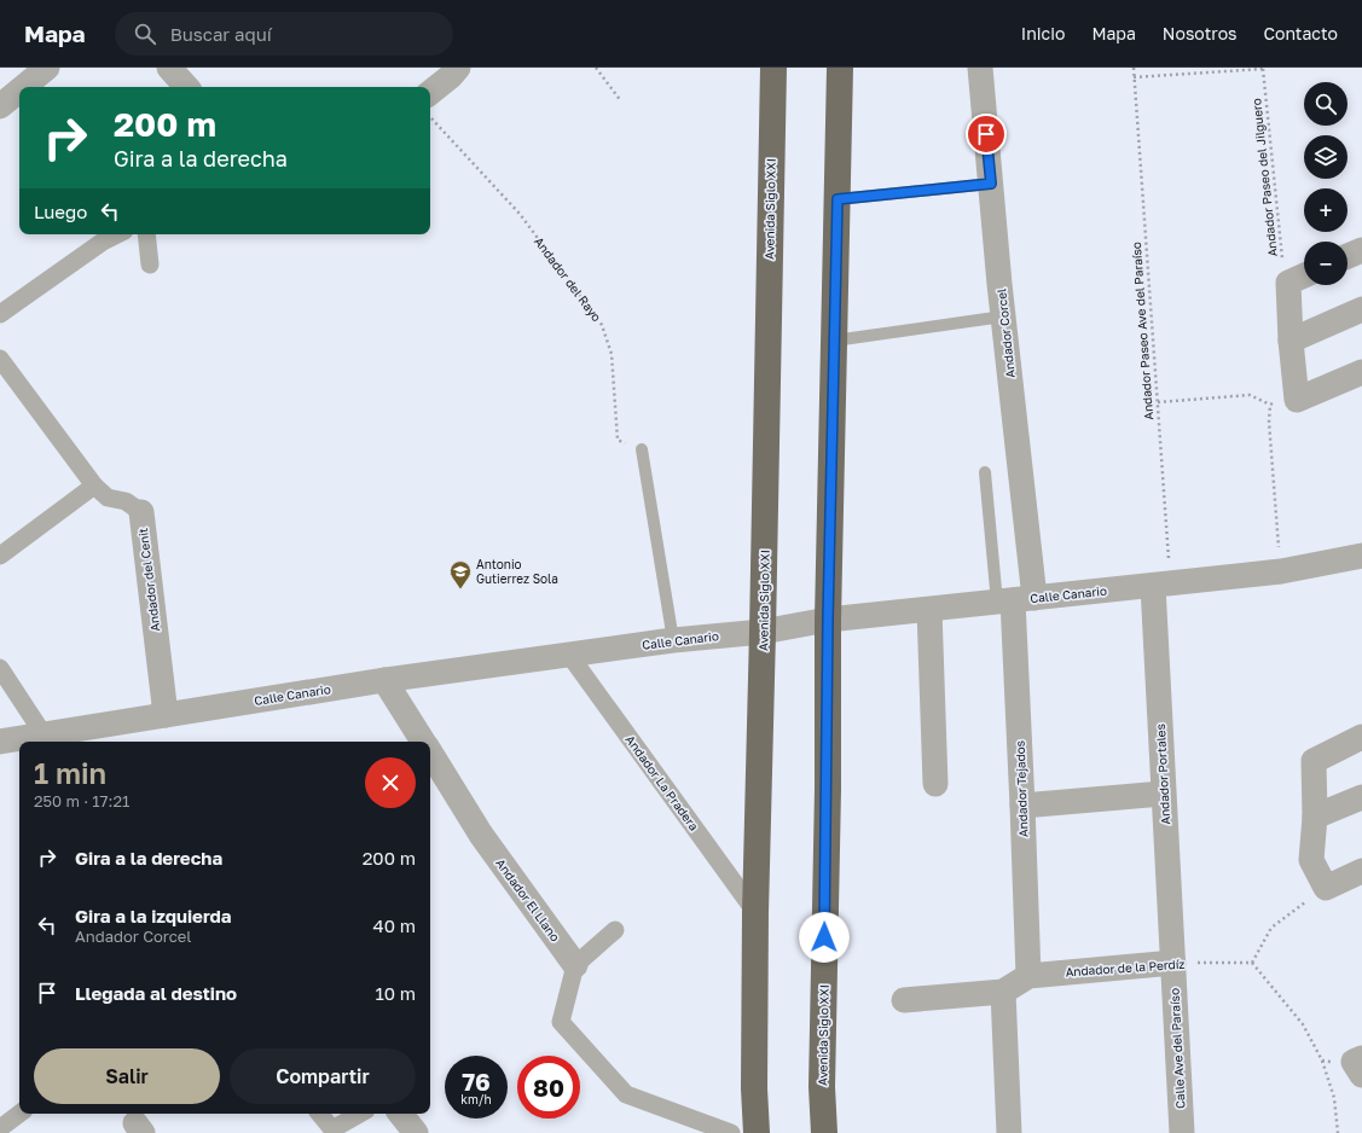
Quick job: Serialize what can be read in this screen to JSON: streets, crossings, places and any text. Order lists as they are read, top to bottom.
{
  "streets": {
    "highway": ["Avenida Siglo XXI"],
    "street": [
      "Andador Corcel",
      "Andador del Cenit",
      "Calle Canario",
      "Andador Portales",
      "Andador La Pradera",
      "Andador Tejados",
      "Andador El Llano",
      "Andador de la Perdíz",
      "Calle Ave del Paraíso"
    ],
    "path": ["Andador Paseo del Jilguero", "Andador del Rayo", "Andador Paseo Ave del Paraíso"]
  },
  "crossings": [
    ["Avenida Siglo XXI", "Calle Canario"],
    ["Avenida Siglo XXI", "Andador La Pradera"],
    ["Andador Paseo Ave del Paraíso", "Calle Canario"],
    ["Andador Paseo Ave del Paraíso", "Andador Portales"],
    ["Andador Corcel", "Calle Canario"],
    ["Andador Corcel", "Andador Tejados"],
    ["Andador del Cenit", "Calle Canario"],
    ["Calle Canario", "Andador Portales"],
    ["Calle Canario", "Andador La Pradera"],
    ["Calle Canario", "Andador Tejados"],
    ["Andador Portales", "Andador de la Perdíz"],
    ["Andador Portales", "Calle Ave del Paraíso"],
    ["Andador Tejados", "Andador de la Perdíz"],
    ["Andador de la Perdíz", "Calle Ave del Paraíso"]
  ],
  "places": {
    "school or university": ["Antonio Gutierrez Sola"]
  },
  "page": {
    "header": "Mapa",
    "search": "Buscar aquí",
    "nav": [
      "Inicio",
      "Mapa",
      "Nosotros",
      "Contacto"
    ],
    "map_buttons": ["+", "−"],
    "turn": ["200 m", "Gira a la derecha"],
    "then": "Luego",
    "heading": ["1 min", "250 m · 17:21"],
    "list": [
      {
        "name": "Gira a la derecha",
        "value": "200 m"
      },
      {
        "name": "Gira a la izquierda",
        "note": "Andador Corcel",
        "value": "40 m"
      },
      {
        "name": "Llegada al destino",
        "value": "10 m"
      }
    ],
    "buttons": ["Salir", "Compartir"],
    "speed": "76 km/h",
    "limit": "80"
  }
}
